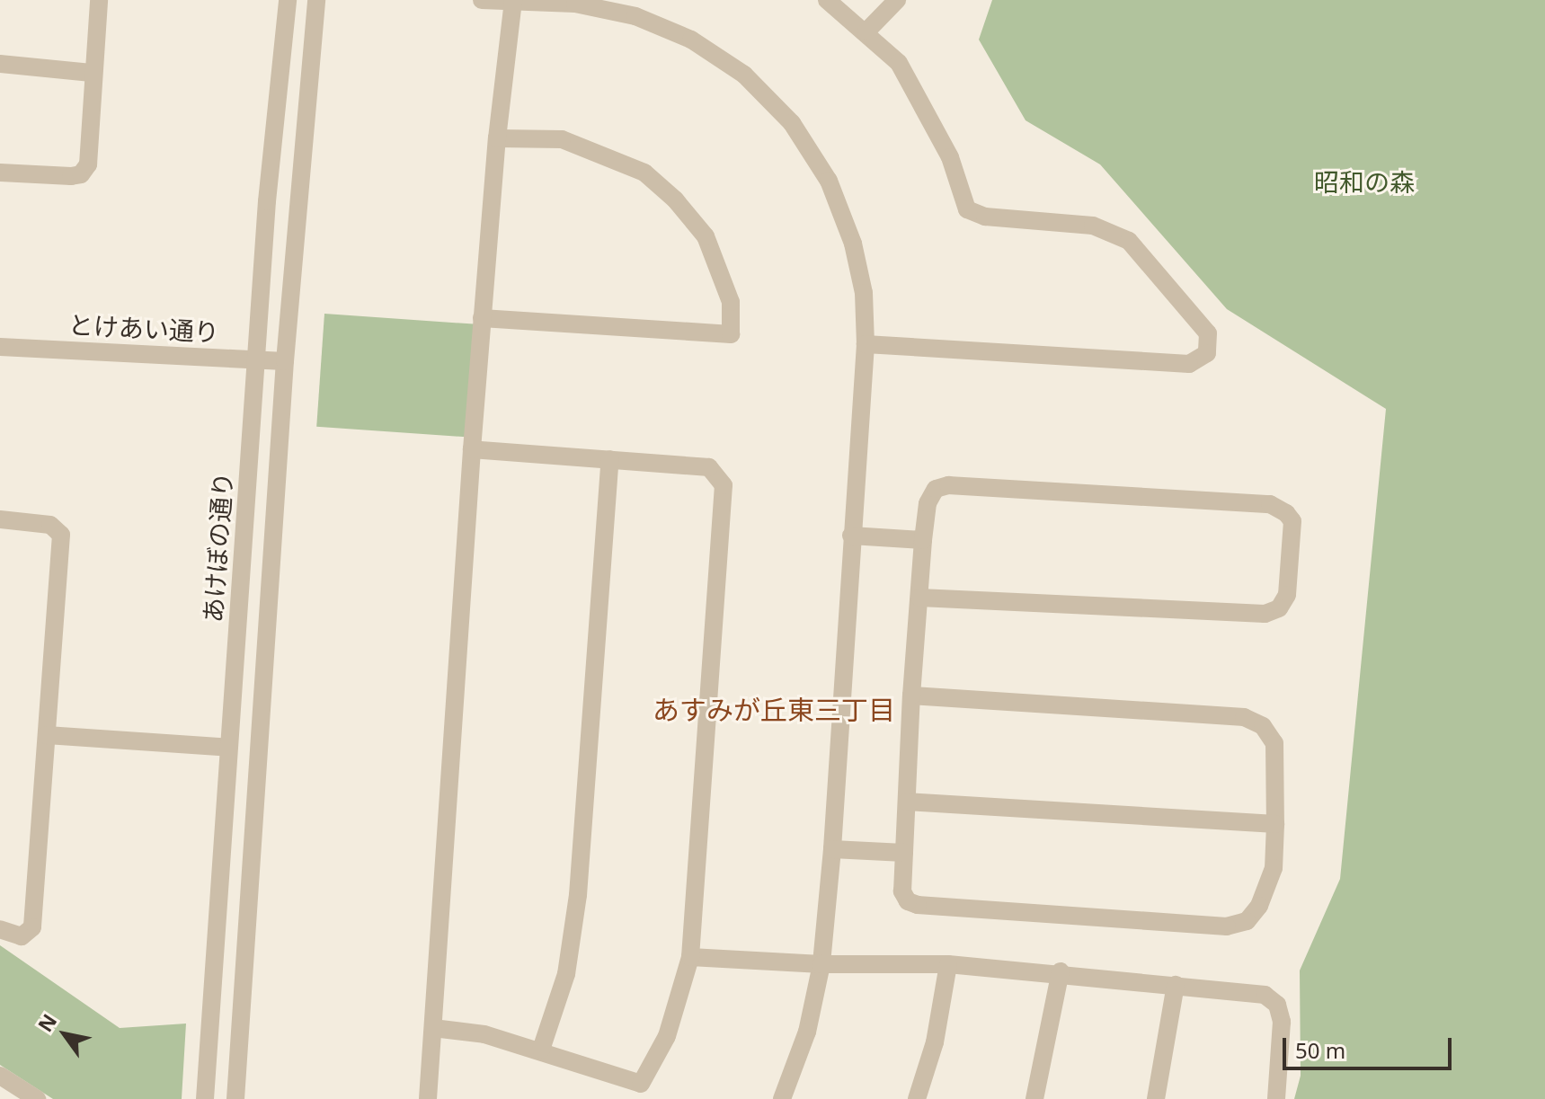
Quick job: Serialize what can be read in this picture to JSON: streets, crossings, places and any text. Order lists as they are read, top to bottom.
{
  "streets": {
    "street": ["とけあい通り", "あけぼの通り"]
  },
  "crossings": [
    ["とけあい通り", "あけぼの通り"]
  ],
  "districts": ["あすみが丘東三丁目"],
  "parks": ["昭和の森"],
  "scale_bar": "50 m",
  "north": "top left"
}
